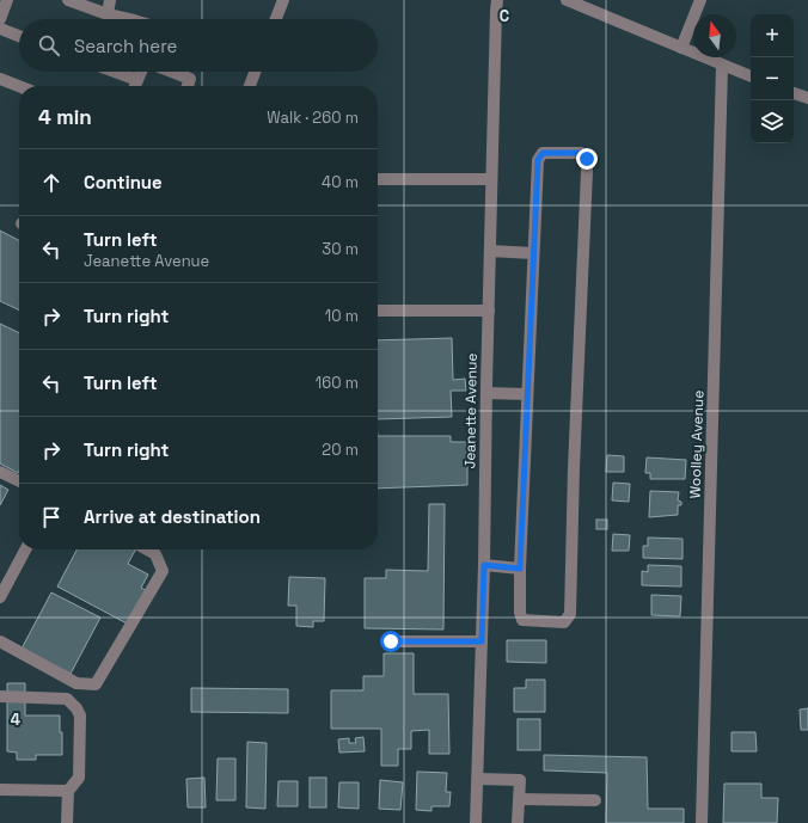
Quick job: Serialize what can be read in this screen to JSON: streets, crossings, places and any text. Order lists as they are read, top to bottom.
{
  "streets": {
    "street": ["Jeanette Avenue", "Woolley Avenue"]
  },
  "north": "top",
  "page": {
    "map_buttons": ["+", "−"],
    "search": "Search here",
    "heading": ["4 min", "Walk · 260 m"],
    "list": [
      ["Continue", "40 m"],
      ["Turn left", "Jeanette Avenue", "30 m"],
      ["Turn right", "10 m"],
      ["Turn left", "160 m"],
      ["Turn right", "20 m"],
      "Arrive at destination"
    ]
  },
  "grid": {
    "columns": ["C"],
    "rows": ["4"]
  }
}
